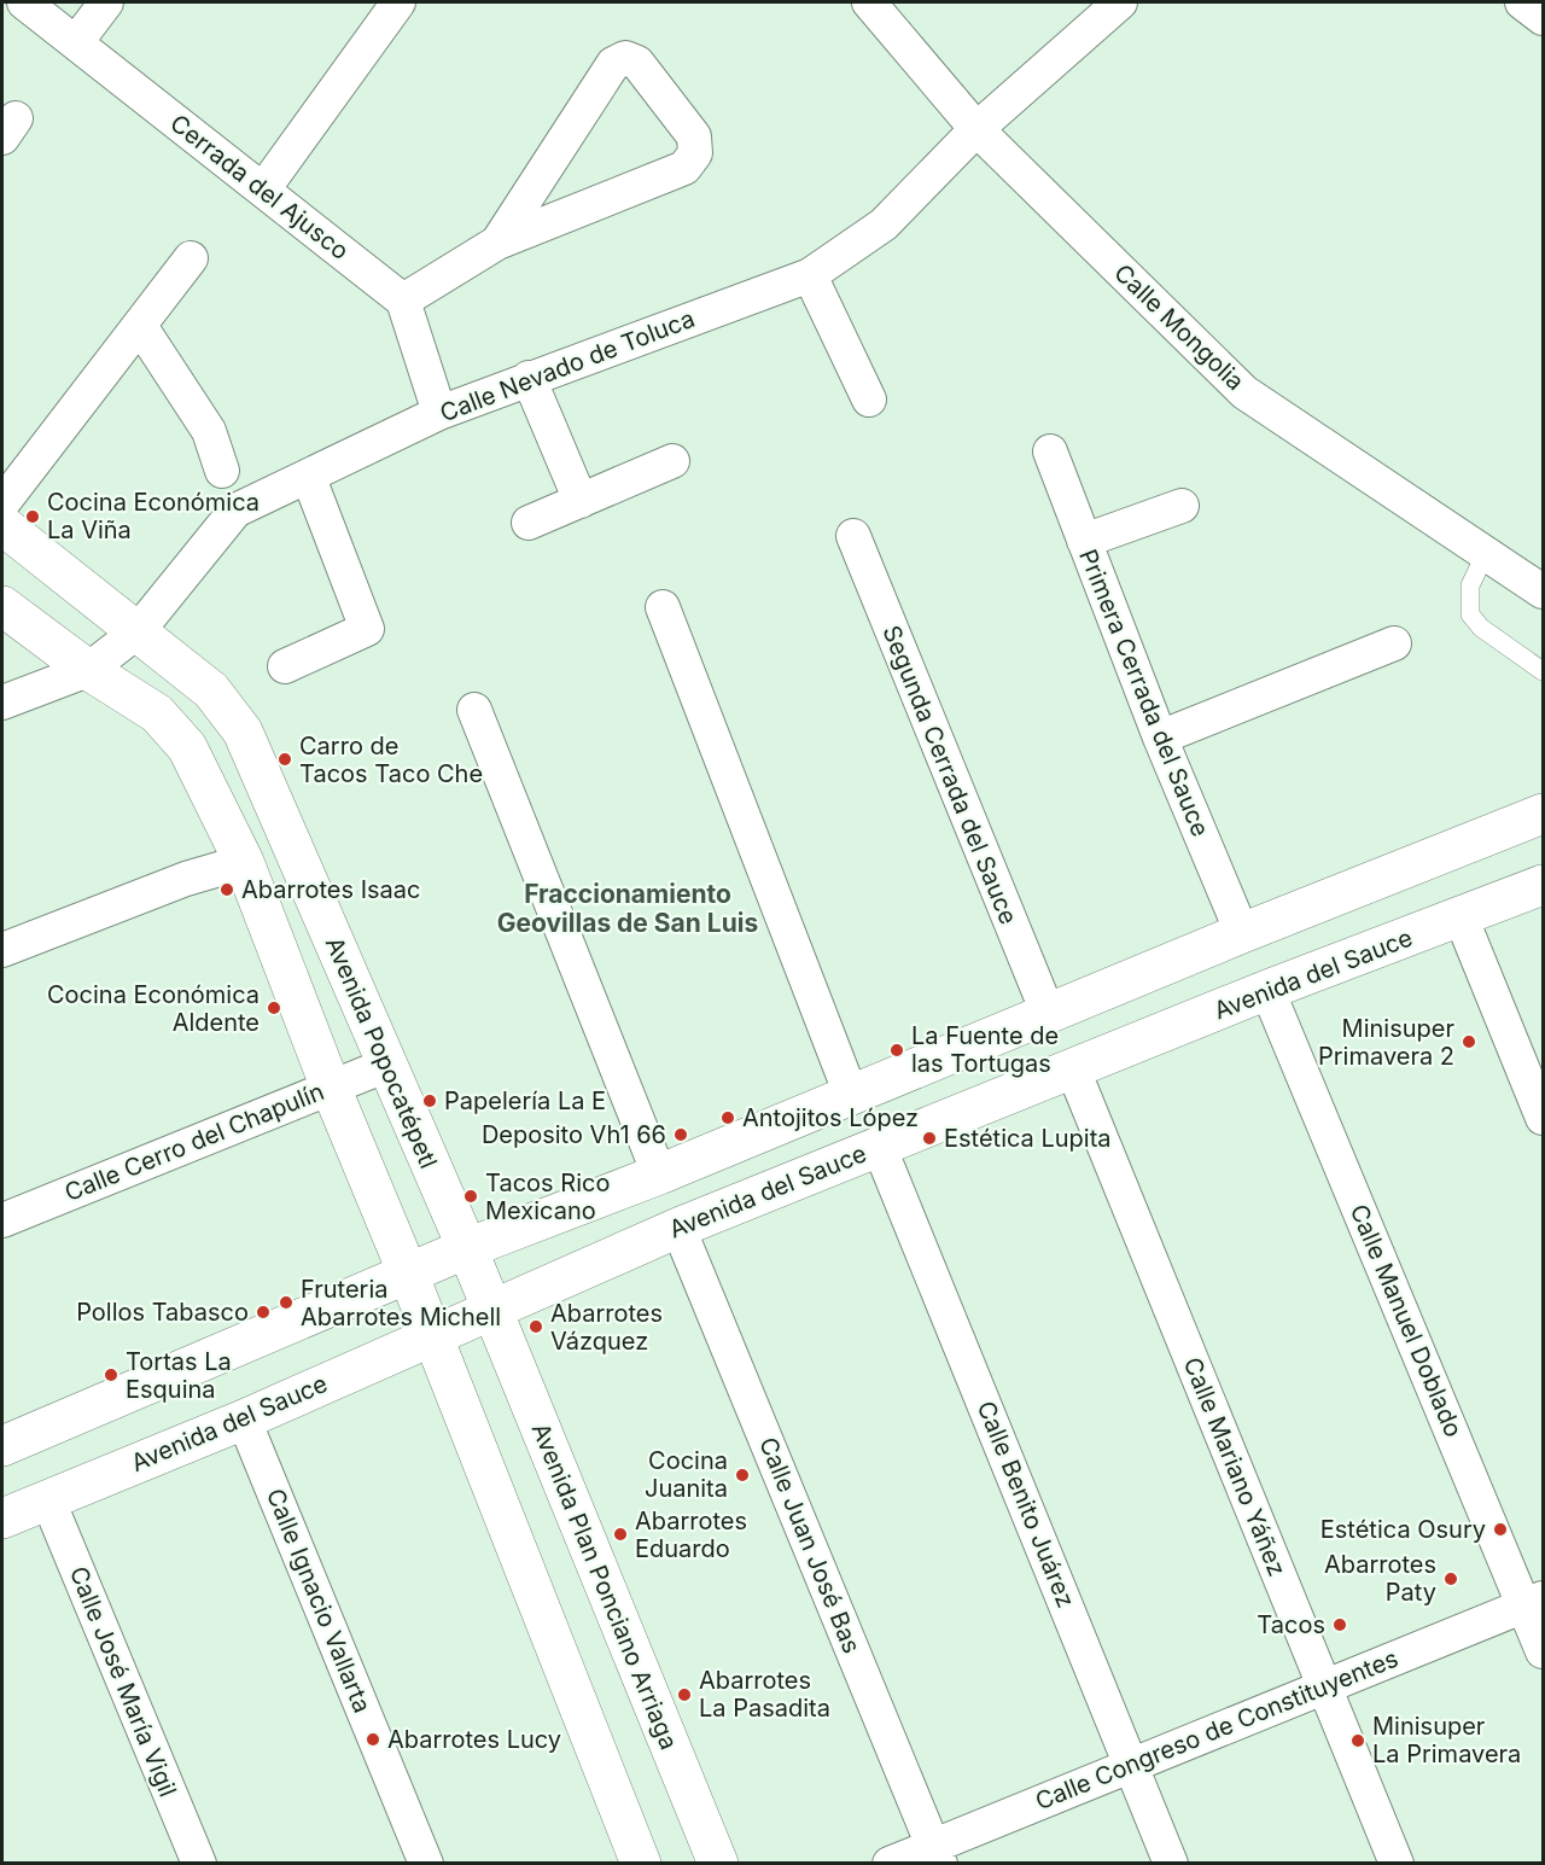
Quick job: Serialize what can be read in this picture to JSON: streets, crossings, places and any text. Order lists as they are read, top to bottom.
{
  "streets": {
    "main road": ["Avenida del Sauce", "Avenida Popocatépetl", "Avenida Plan Ponciano Arriaga"],
    "street": [
      "Cerrada del Ajusco",
      "Calle Mongolia",
      "Calle Nevado de Toluca",
      "Primera Cerrada del Sauce",
      "Segunda Cerrada del Sauce",
      "Calle Cerro del Chapulín",
      "Calle Manuel Doblado",
      "Calle Mariano Yáñez",
      "Calle Benito Juárez",
      "Calle Juan José Bas",
      "Calle Ignacio Vallarta",
      "Calle José María Vigil",
      "Calle Congreso de Constituyentes"
    ]
  },
  "crossings": [
    ["Calle Mongolia", "Calle Nevado de Toluca"],
    ["Calle Nevado de Toluca", "Avenida Popocatépetl"],
    ["Avenida del Sauce", "Avenida Popocatépetl"],
    ["Avenida del Sauce", "Calle Manuel Doblado"],
    ["Avenida del Sauce", "Calle Mariano Yáñez"],
    ["Avenida del Sauce", "Calle Benito Juárez"],
    ["Avenida del Sauce", "Calle Juan José Bas"],
    ["Avenida del Sauce", "Avenida Plan Ponciano Arriaga"],
    ["Avenida del Sauce", "Calle Ignacio Vallarta"],
    ["Avenida del Sauce", "Calle José María Vigil"],
    ["Avenida Popocatépetl", "Calle Cerro del Chapulín"],
    ["Avenida Popocatépetl", "Avenida Plan Ponciano Arriaga"],
    ["Calle Manuel Doblado", "Calle Congreso de Constituyentes"],
    ["Calle Mariano Yáñez", "Calle Congreso de Constituyentes"],
    ["Calle Benito Juárez", "Calle Congreso de Constituyentes"],
    ["Calle Juan José Bas", "Calle Congreso de Constituyentes"]
  ],
  "districts": ["Fraccionamiento Geovillas de San Luis"],
  "places": [
    "Cocina Económica La Viña",
    "Carro de Tacos Taco Che",
    "Abarrotes Isaac",
    "Cocina Económica Aldente",
    "Minisuper Primavera 2",
    "La Fuente de las Tortugas",
    "Papelería La E",
    "Antojitos López",
    "Deposito Vh1 66",
    "Estética Lupita",
    "Tacos Rico Mexicano",
    "Fruteria Abarrotes Michell",
    "Pollos Tabasco",
    "Abarrotes Vázquez",
    "Tortas La Esquina",
    "Cocina Juanita",
    "Estética Osury",
    "Abarrotes Eduardo",
    "Abarrotes Paty",
    "Tacos",
    "Abarrotes La Pasadita",
    "Abarrotes Lucy",
    "Minisuper La Primavera"
  ]
}
